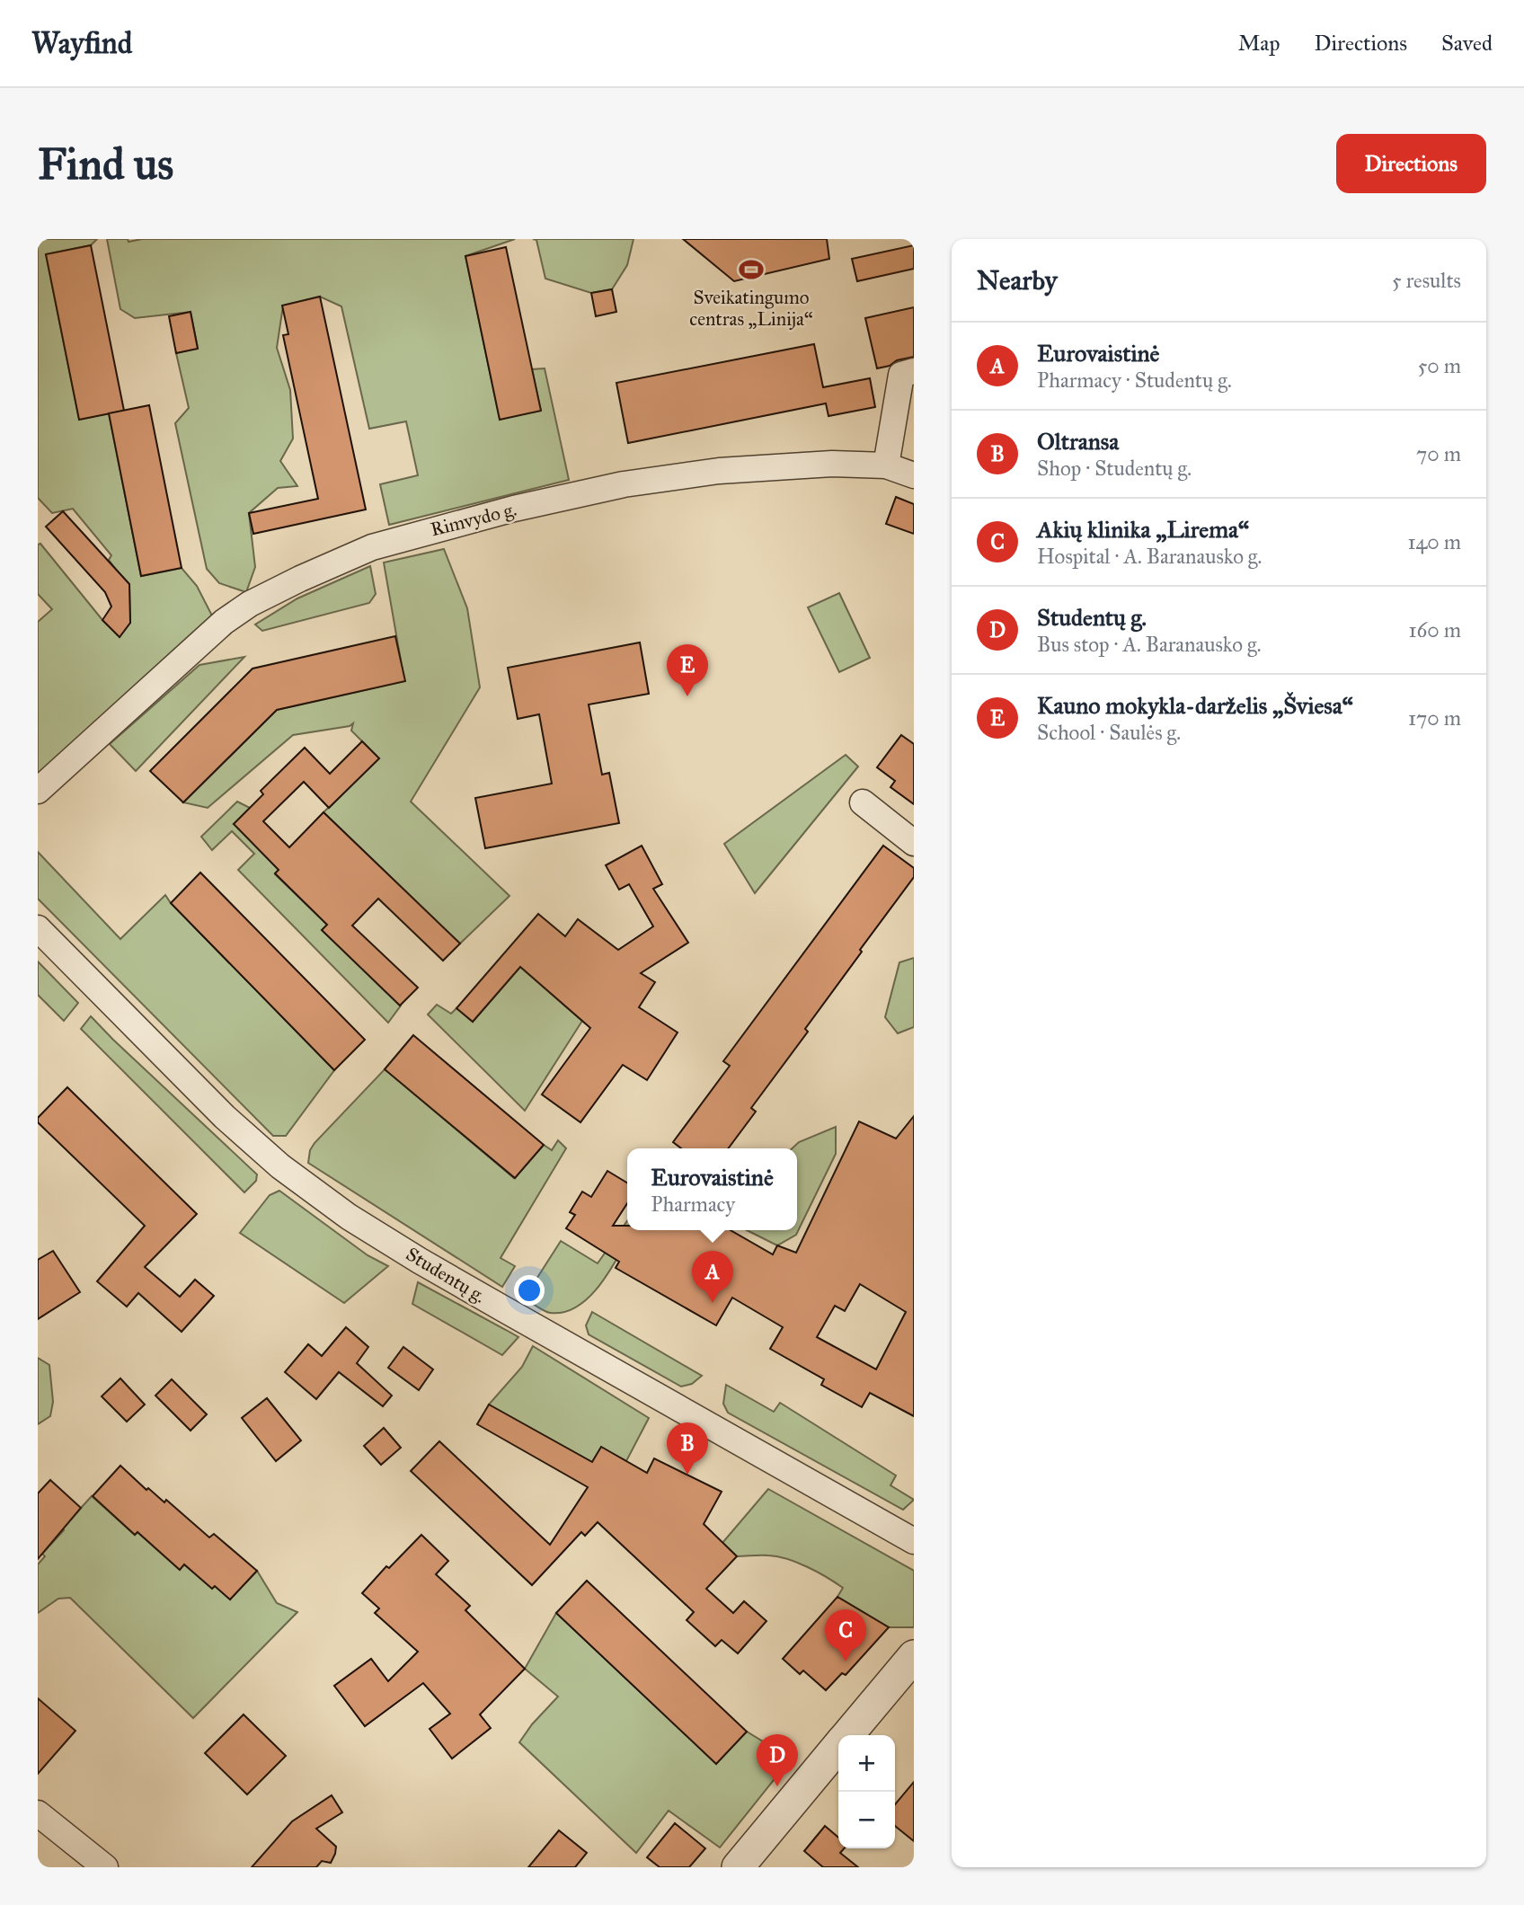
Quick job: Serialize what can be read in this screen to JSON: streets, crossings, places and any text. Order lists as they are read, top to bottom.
{
  "streets": {
    "street": ["Rimvydo g.", "Studentų g."]
  },
  "places": {
    "sports": ["Sveikatingumo centras „Linija“"]
  },
  "page": {
    "header": "Wayfind",
    "nav": ["Map", "Directions", "Saved"],
    "buttons": "Directions",
    "title": "Find us",
    "heading": ["Nearby", "5 results"],
    "list": [
      {
        "mark": "A",
        "name": "Eurovaistinė",
        "note": "Pharmacy · Studentų g.",
        "value": "50 m"
      },
      {
        "mark": "B",
        "name": "Oltransa",
        "note": "Shop · Studentų g.",
        "value": "70 m"
      },
      {
        "mark": "C",
        "name": "Akių klinika „Lirema“",
        "note": "Hospital · A. Baranausko g.",
        "value": "140 m"
      },
      {
        "mark": "D",
        "name": "Studentų g.",
        "note": "Bus stop · A. Baranausko g.",
        "value": "160 m"
      },
      {
        "mark": "E",
        "name": "Kauno mokykla-darželis „Šviesa“",
        "note": "School · Saulės g.",
        "value": "170 m"
      }
    ],
    "pins": [
      "E",
      "A",
      "B",
      "C",
      "D"
    ],
    "popup": ["Eurovaistinė", "Pharmacy"],
    "map_buttons": ["+", "−"]
  }
}
